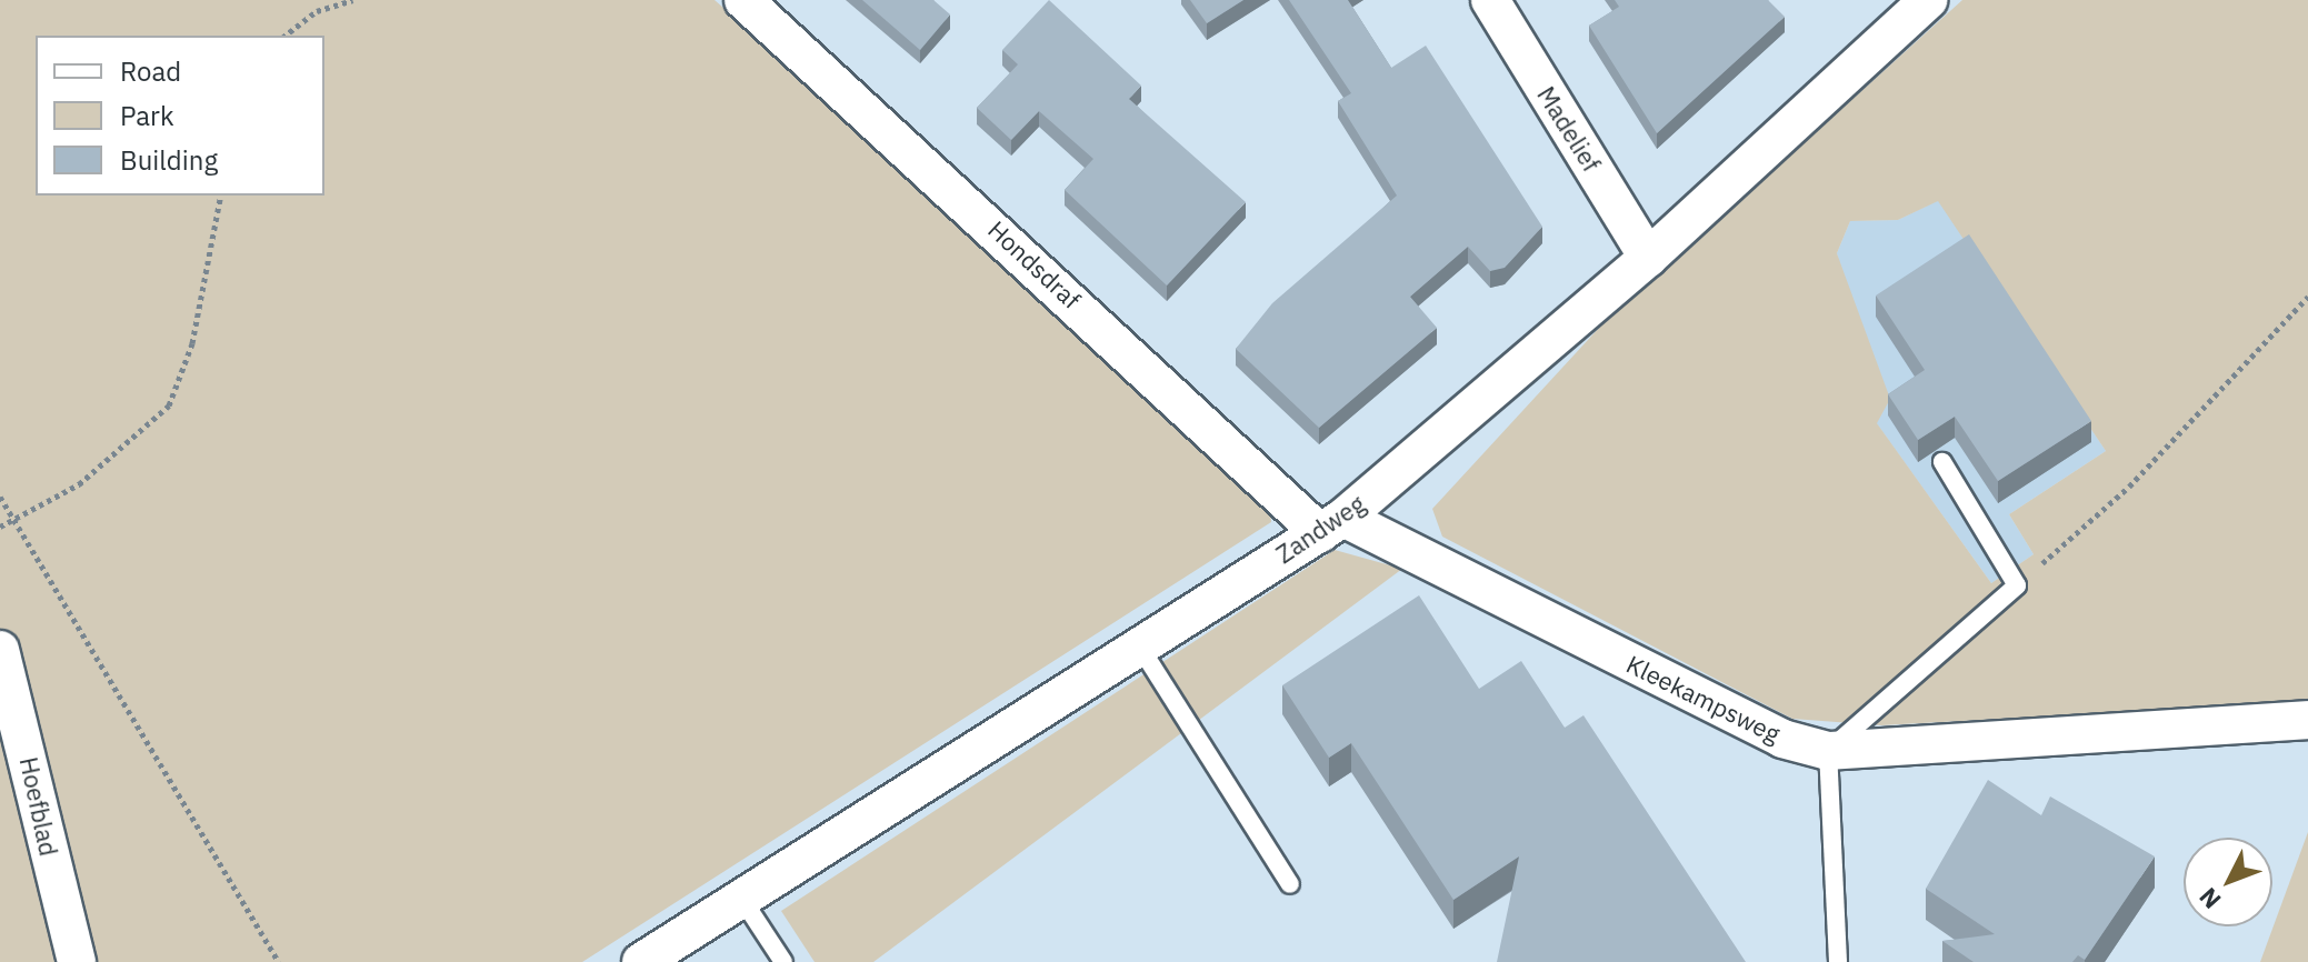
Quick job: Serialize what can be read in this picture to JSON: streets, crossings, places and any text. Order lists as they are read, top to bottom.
{
  "streets": {
    "street": [
      "Madelief",
      "Hondsdraf",
      "Zandweg",
      "Kleekampsweg",
      "Hoefblad"
    ]
  },
  "crossings": [
    ["Madelief", "Zandweg"],
    ["Hondsdraf", "Zandweg"],
    ["Hondsdraf", "Kleekampsweg"],
    ["Zandweg", "Kleekampsweg"]
  ],
  "legend": ["Road", "Park", "Building"],
  "north": "bottom left"
}
